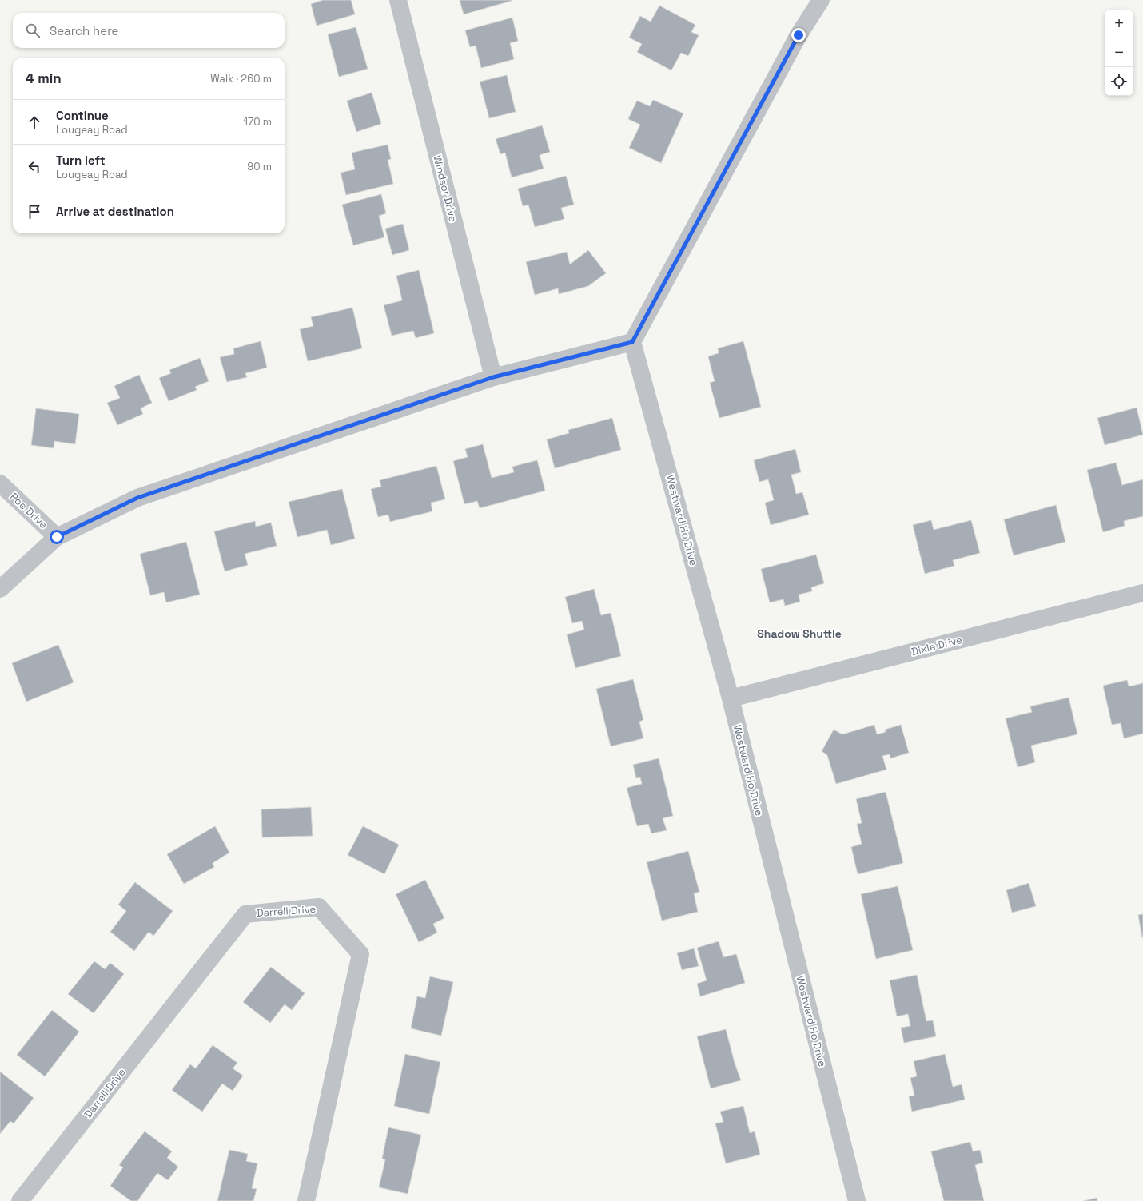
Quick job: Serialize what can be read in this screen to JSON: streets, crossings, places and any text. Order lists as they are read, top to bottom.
{
  "streets": {
    "street": [
      "Windsor Drive",
      "Poe Drive",
      "Westward Ho Drive",
      "Dixie Drive",
      "Darrell Drive"
    ]
  },
  "crossings": [
    ["Westward Ho Drive", "Dixie Drive"]
  ],
  "districts": ["Shadow Shuttle"],
  "page": {
    "map_buttons": ["+", "−"],
    "search": "Search here",
    "heading": ["4 min", "Walk · 260 m"],
    "list": [
      ["Continue", "Lougeay Road", "170 m"],
      ["Turn left", "Lougeay Road", "90 m"],
      "Arrive at destination"
    ]
  }
}
